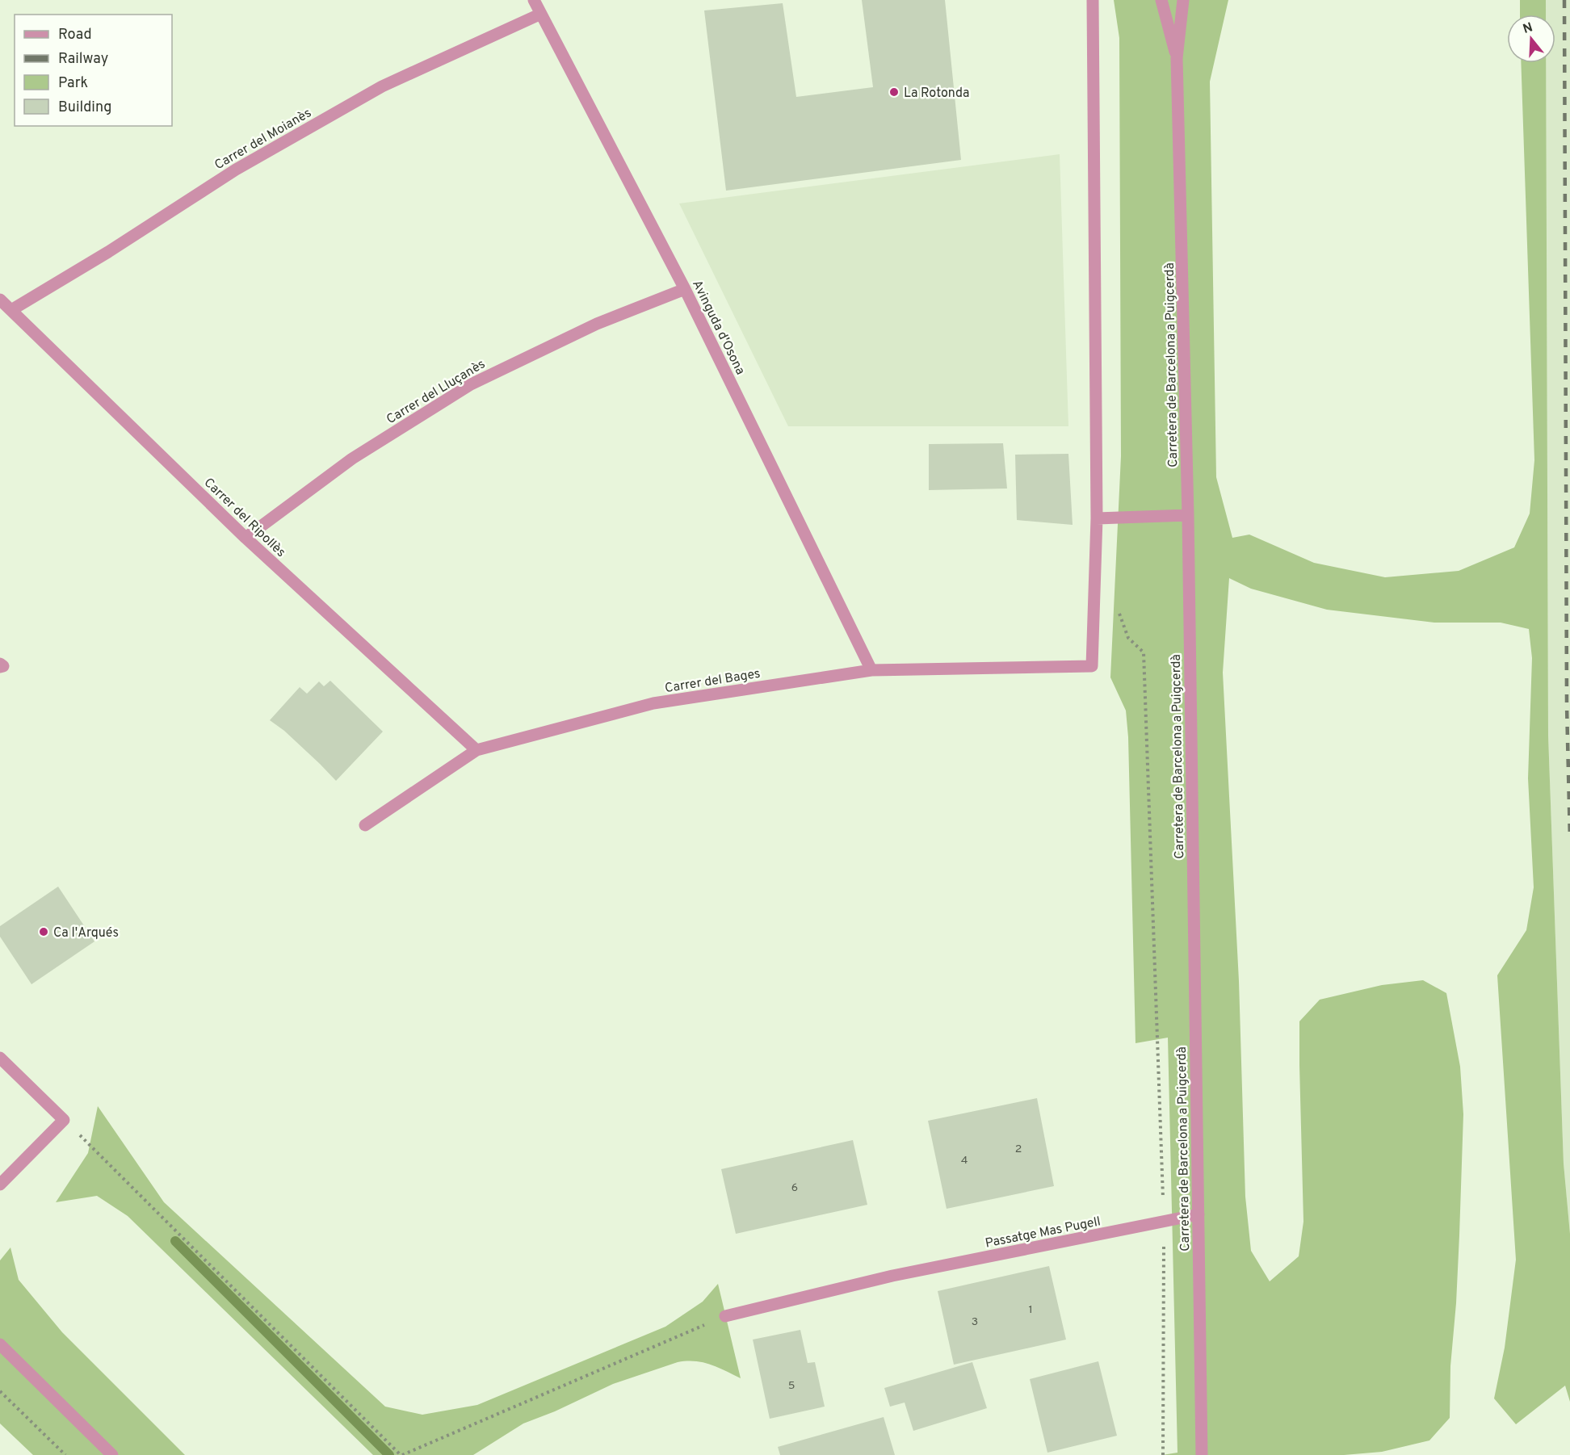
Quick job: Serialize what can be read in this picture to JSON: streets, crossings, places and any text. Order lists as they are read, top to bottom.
{
  "streets": {
    "street": [
      "Carrer del Moianès",
      "Avinguda d'Osona",
      "Carretera de Barcelona a Puigcerdà",
      "Carrer del Lluçanès",
      "Carrer del Ripollès",
      "Carrer del Bages",
      "Passatge Mas Pugell"
    ]
  },
  "crossings": [
    ["Carrer del Moianès", "Avinguda d'Osona"],
    ["Carrer del Moianès", "Carrer del Ripollès"],
    ["Avinguda d'Osona", "Carrer del Lluçanès"],
    ["Avinguda d'Osona", "Carrer del Bages"],
    ["Carretera de Barcelona a Puigcerdà", "Passatge Mas Pugell"],
    ["Carrer del Lluçanès", "Carrer del Ripollès"],
    ["Carrer del Ripollès", "Carrer del Bages"]
  ],
  "places": ["La Rotonda", "Ca l'Arqués"],
  "house_numbers": [
    "2",
    "4",
    "6",
    "1",
    "3",
    "5"
  ],
  "legend": [
    "Road",
    "Railway",
    "Park",
    "Building"
  ],
  "north": "top"
}
